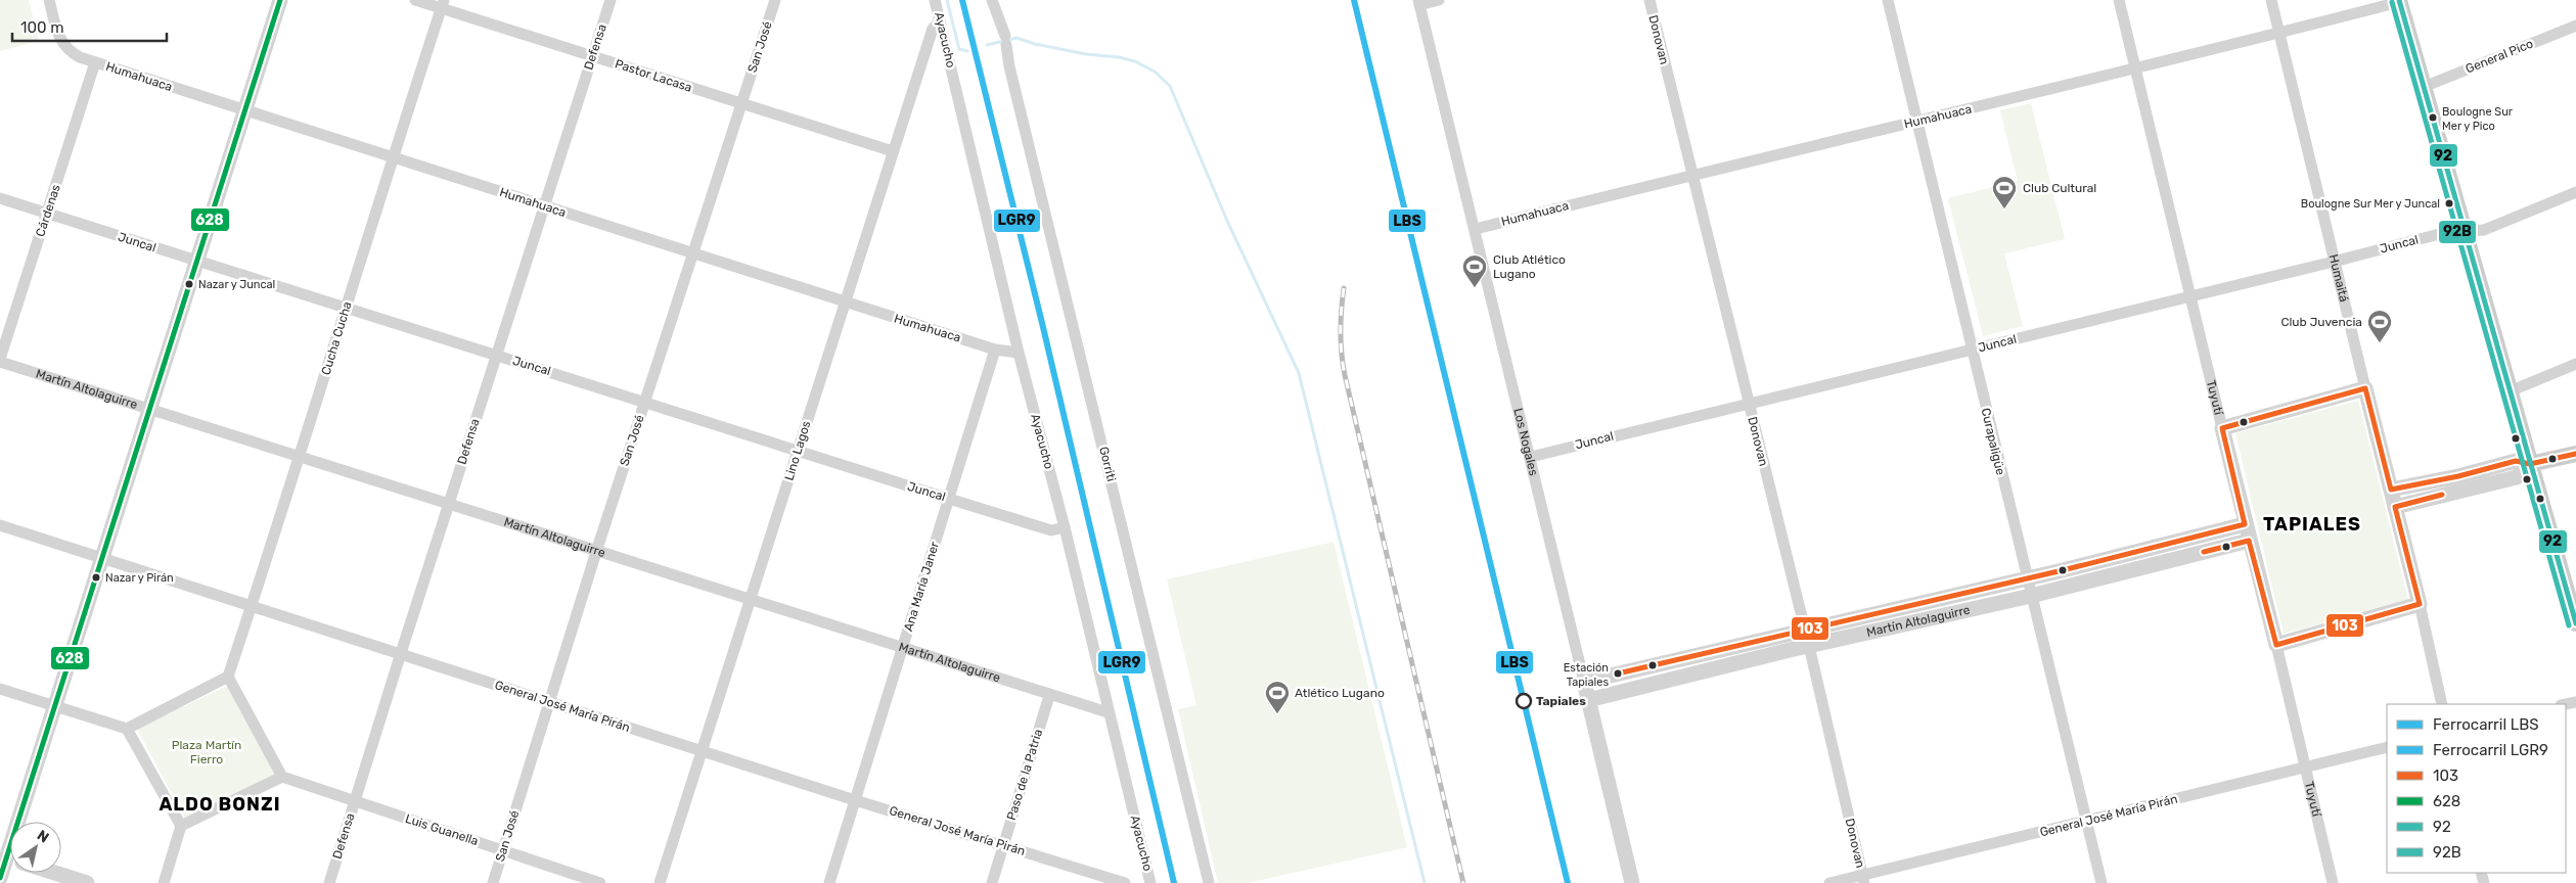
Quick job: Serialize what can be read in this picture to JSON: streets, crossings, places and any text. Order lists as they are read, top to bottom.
{
  "streets": {
    "street": [
      "Ayacucho",
      "Donovan",
      "Defensa",
      "San José",
      "General Pico",
      "Pastor Lacasa",
      "Humahuaca",
      "Cárdenas",
      "Juncal",
      "Humaitá",
      "Cucha Cucha",
      "Martín Altolaguirre",
      "Tuyutí",
      "Los Nogales",
      "Curapaligüe",
      "Lino Lagos",
      "Gorriti",
      "Ana María Janer",
      "General José María Pirán",
      "Paso de la Patria",
      "Luis Guanella"
    ]
  },
  "crossings": [
    ["Ayacucho", "Humahuaca"],
    ["Ayacucho", "Juncal"],
    ["Ayacucho", "Martín Altolaguirre"],
    ["Ayacucho", "Lino Lagos"],
    ["Donovan", "Humahuaca"],
    ["Donovan", "Juncal"],
    ["Donovan", "Martín Altolaguirre"],
    ["Donovan", "General José María Pirán"],
    ["Defensa", "Pastor Lacasa"],
    ["Defensa", "Humahuaca"],
    ["Defensa", "Juncal"],
    ["Defensa", "Martín Altolaguirre"],
    ["Defensa", "General José María Pirán"],
    ["Defensa", "Luis Guanella"],
    ["San José", "Pastor Lacasa"],
    ["San José", "Humahuaca"],
    ["San José", "Juncal"],
    ["San José", "Martín Altolaguirre"],
    ["San José", "General José María Pirán"],
    ["San José", "Luis Guanella"],
    ["Pastor Lacasa", "Cucha Cucha"],
    ["Pastor Lacasa", "Lino Lagos"],
    ["Humahuaca", "Cárdenas"],
    ["Humahuaca", "Humaitá"],
    ["Humahuaca", "Cucha Cucha"],
    ["Humahuaca", "Tuyutí"],
    ["Humahuaca", "Los Nogales"],
    ["Humahuaca", "Curapaligüe"],
    ["Humahuaca", "Lino Lagos"],
    ["Humahuaca", "Ana María Janer"],
    ["Cárdenas", "Juncal"],
    ["Cárdenas", "Martín Altolaguirre"],
    ["Juncal", "Humaitá"],
    ["Juncal", "Cucha Cucha"],
    ["Juncal", "Tuyutí"],
    ["Juncal", "Los Nogales"],
    ["Juncal", "Curapaligüe"],
    ["Juncal", "Lino Lagos"],
    ["Juncal", "Ana María Janer"],
    ["Cucha Cucha", "Martín Altolaguirre"],
    ["Cucha Cucha", "General José María Pirán"],
    ["Martín Altolaguirre", "Tuyutí"],
    ["Martín Altolaguirre", "Los Nogales"],
    ["Martín Altolaguirre", "Curapaligüe"],
    ["Martín Altolaguirre", "Lino Lagos"],
    ["Martín Altolaguirre", "Ana María Janer"],
    ["Martín Altolaguirre", "Paso de la Patria"],
    ["Tuyutí", "General José María Pirán"],
    ["Curapaligüe", "General José María Pirán"],
    ["Lino Lagos", "General José María Pirán"],
    ["Ana María Janer", "General José María Pirán"],
    ["General José María Pirán", "Paso de la Patria"]
  ],
  "districts": ["TAPIALES", "ALDO BONZI"],
  "parks": ["Plaza Martín Fierro"],
  "places": {
    "other": [
      "Boulogne Sur Mer y Pico",
      "Boulogne Sur Mer y Juncal",
      "Nazar y Juncal",
      "Nazar y Pirán",
      "Estación Tapiales",
      "Tapiales"
    ],
    "sports": [
      "Club Cultural",
      "Club Atlético Lugano",
      "Club Juvencia",
      "Atlético Lugano"
    ]
  },
  "lines": [
    "rail line LBS",
    "rail line LGR9",
    "transit line 628",
    "transit line 92",
    "transit line 92B",
    "transit line 103"
  ],
  "legend": [
    "Ferrocarril LBS",
    "Ferrocarril LGR9",
    "103",
    "628",
    "92",
    "92B"
  ],
  "scale_bar": "100 m",
  "north": "top right"
}
